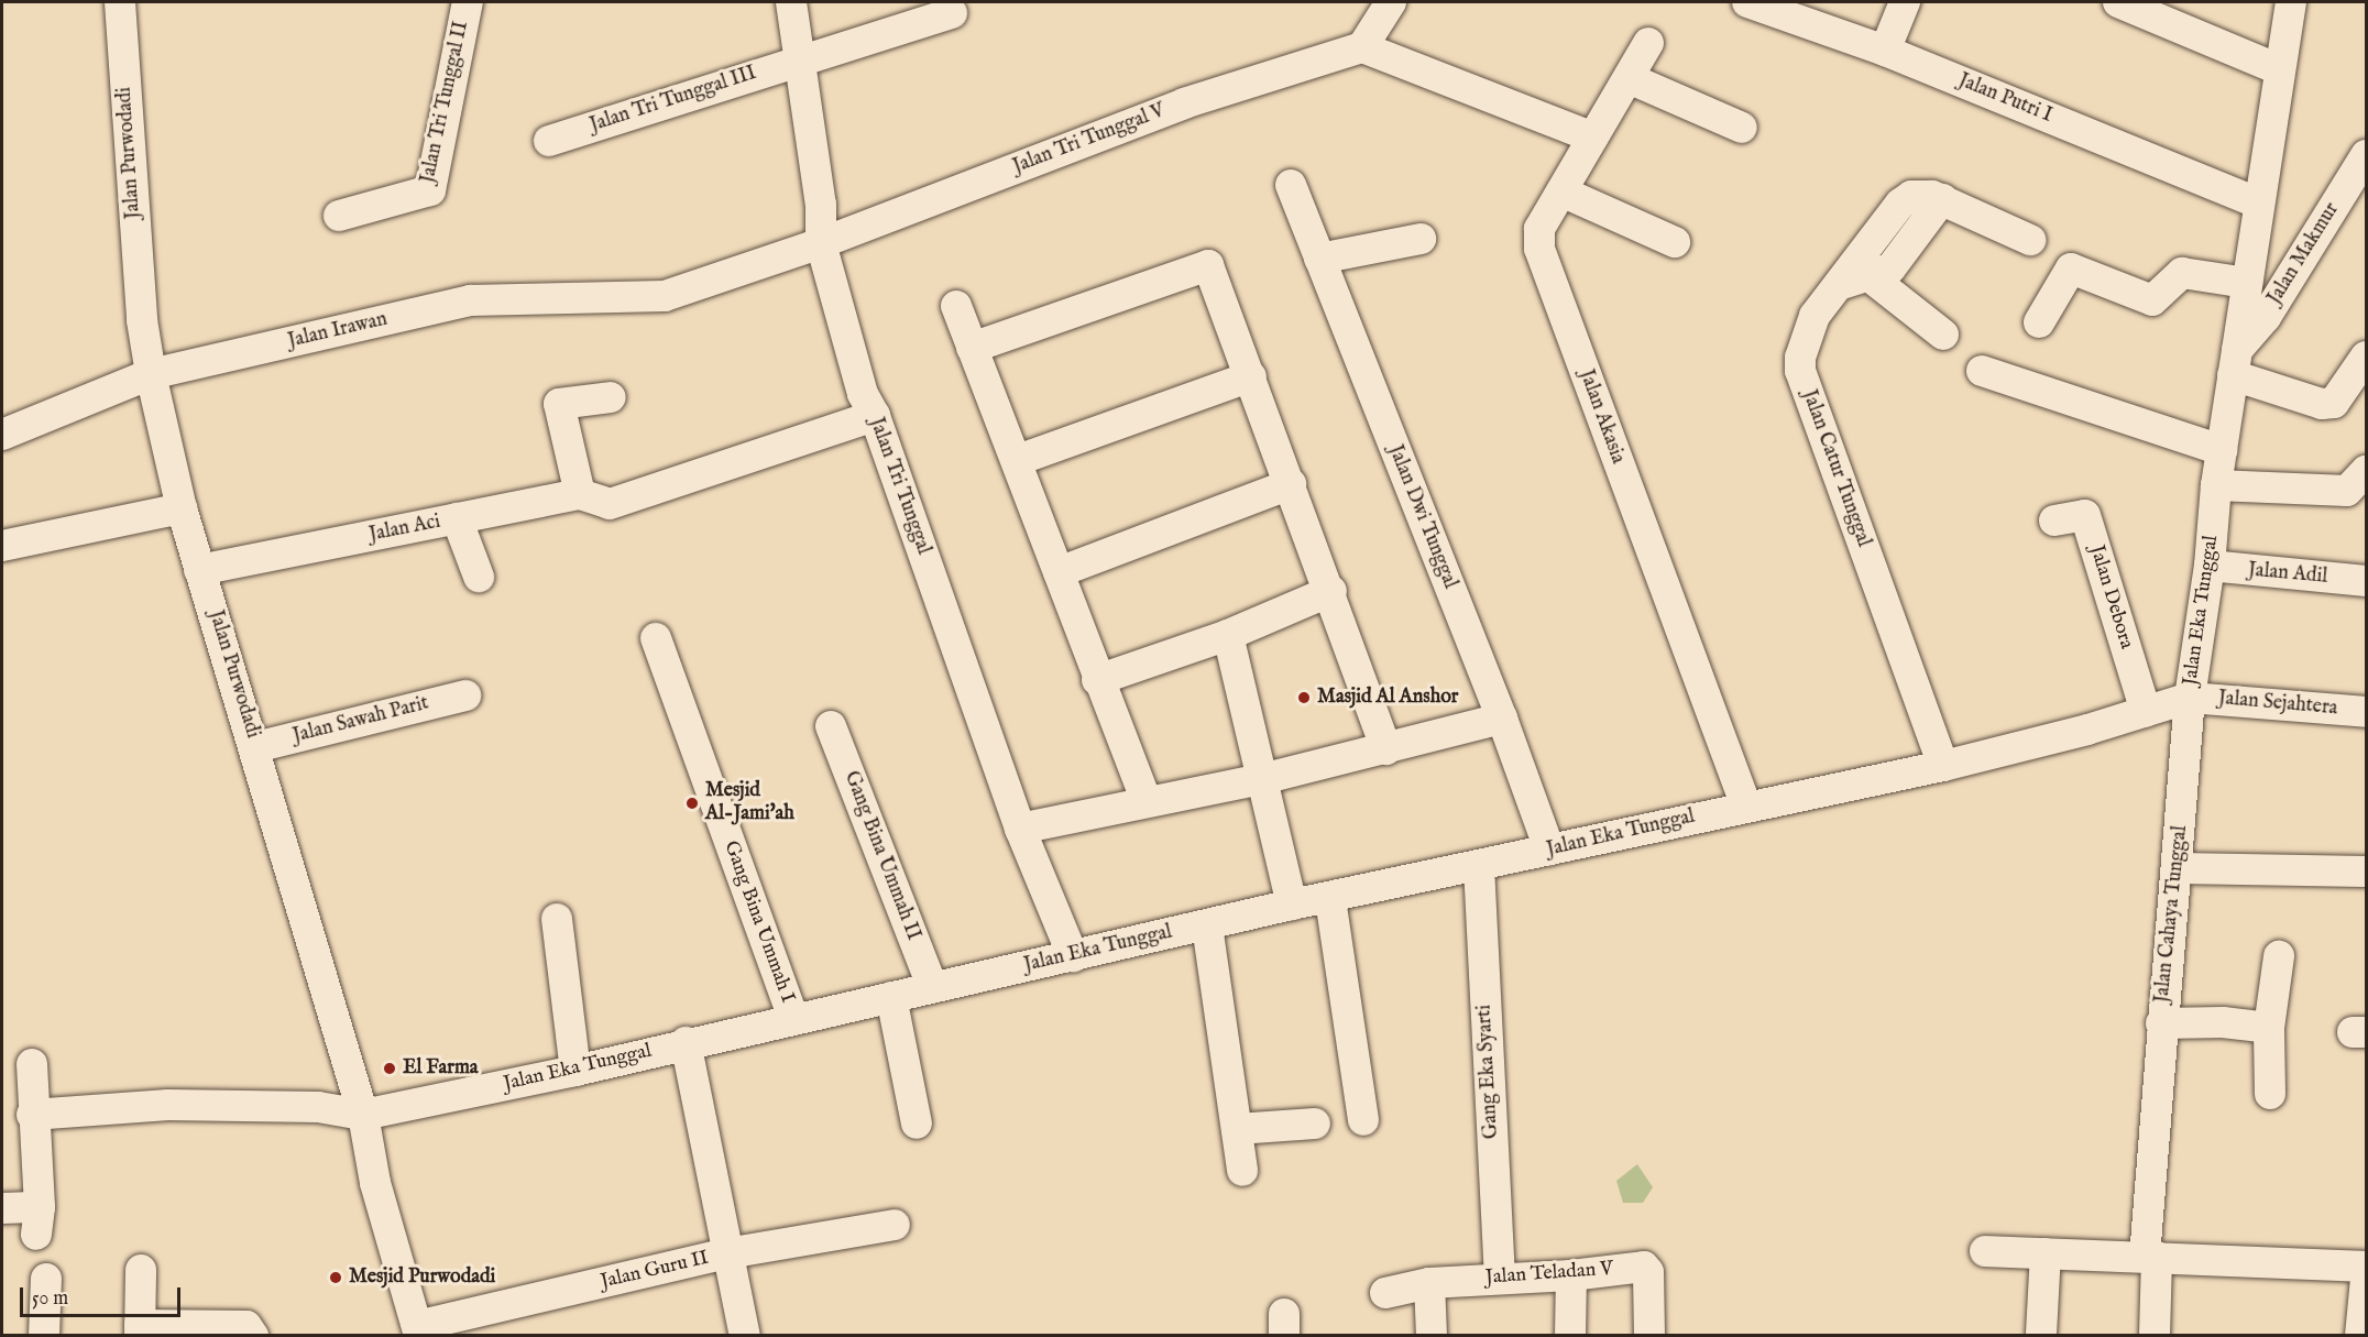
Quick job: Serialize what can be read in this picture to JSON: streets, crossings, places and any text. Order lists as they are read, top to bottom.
{
  "streets": {
    "street": [
      "Jalan Putri I",
      "Jalan Tri Tunggal III",
      "Jalan Tri Tunggal II",
      "Jalan Tri Tunggal V",
      "Jalan Purwodadi",
      "Jalan Makmur",
      "Jalan Irawan",
      "Jalan Akasia",
      "Jalan Catur Tunggal",
      "Jalan Tri Tunggal",
      "Jalan Dwi Tunggal",
      "Jalan Aci",
      "Jalan Adil",
      "Jalan Debora",
      "Jalan Eka Tunggal",
      "Jalan Sejahtera",
      "Jalan Sawah Parit",
      "Gang Bina Ummah II",
      "Jalan Cahaya Tunggal",
      "Gang Bina Ummah I",
      "Gang Eka Syarti",
      "Jalan Guru II",
      "Jalan Teladan V"
    ]
  },
  "crossings": [
    ["Jalan Putri I", "Jalan Eka Tunggal"],
    ["Jalan Tri Tunggal III", "Jalan Tri Tunggal"],
    ["Jalan Tri Tunggal V", "Jalan Irawan"],
    ["Jalan Tri Tunggal V", "Jalan Tri Tunggal"],
    ["Jalan Purwodadi", "Jalan Irawan"],
    ["Jalan Purwodadi", "Jalan Aci"],
    ["Jalan Purwodadi", "Jalan Eka Tunggal"],
    ["Jalan Purwodadi", "Jalan Sawah Parit"],
    ["Jalan Purwodadi", "Jalan Guru II"],
    ["Jalan Makmur", "Jalan Eka Tunggal"],
    ["Jalan Akasia", "Jalan Eka Tunggal"],
    ["Jalan Catur Tunggal", "Jalan Eka Tunggal"],
    ["Jalan Tri Tunggal", "Jalan Aci"],
    ["Jalan Tri Tunggal", "Jalan Eka Tunggal"],
    ["Jalan Dwi Tunggal", "Jalan Eka Tunggal"],
    ["Jalan Adil", "Jalan Eka Tunggal"],
    ["Jalan Debora", "Jalan Eka Tunggal"],
    ["Jalan Eka Tunggal", "Jalan Sejahtera"],
    ["Jalan Eka Tunggal", "Gang Bina Ummah II"],
    ["Jalan Eka Tunggal", "Jalan Cahaya Tunggal"],
    ["Jalan Eka Tunggal", "Gang Bina Ummah I"],
    ["Jalan Eka Tunggal", "Gang Eka Syarti"],
    ["Jalan Sejahtera", "Jalan Cahaya Tunggal"],
    ["Gang Eka Syarti", "Jalan Teladan V"]
  ],
  "places": [
    "Masjid Al Anshor",
    "Mesjid Al-Jami'ah",
    "El Farma",
    "Mesjid Purwodadi"
  ],
  "scale_bar": "50 m"
}
